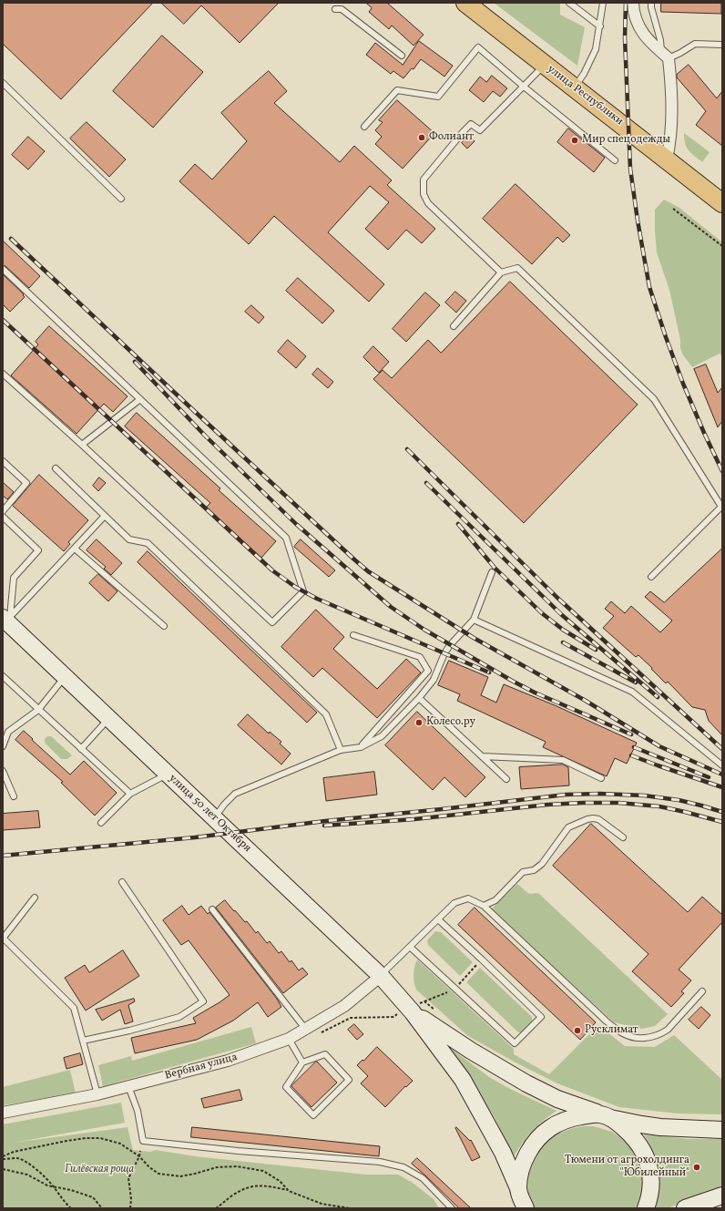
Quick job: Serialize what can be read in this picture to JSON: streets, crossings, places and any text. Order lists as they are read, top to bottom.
{
  "streets": {
    "main road": ["улица Республики", "улица 50 лет Октября"],
    "street": ["Вербная улица"]
  },
  "crossings": [
    ["улица 50 лет Октября", "Вербная улица"]
  ],
  "parks": ["Гилёвская роща"],
  "places": [
    "Фолиант",
    "Мир спецодежды",
    "Колесо.ру",
    "Русклимат",
    "Тюмени от агрохолдинга \"Юбилейный\""
  ]
}
